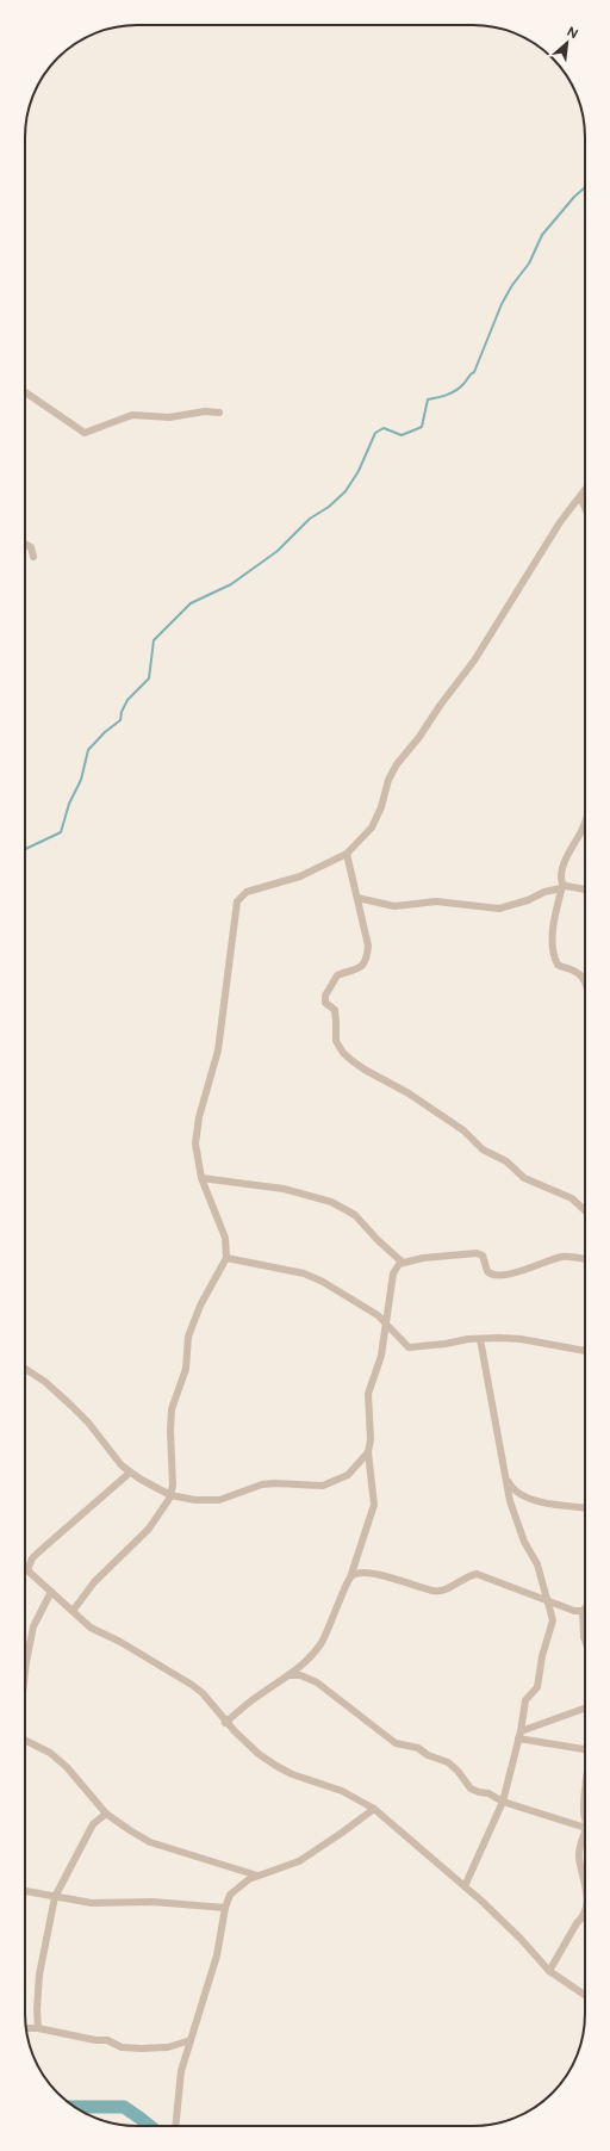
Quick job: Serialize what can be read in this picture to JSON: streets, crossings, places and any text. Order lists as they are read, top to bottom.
{
  "north": "top right"
}
